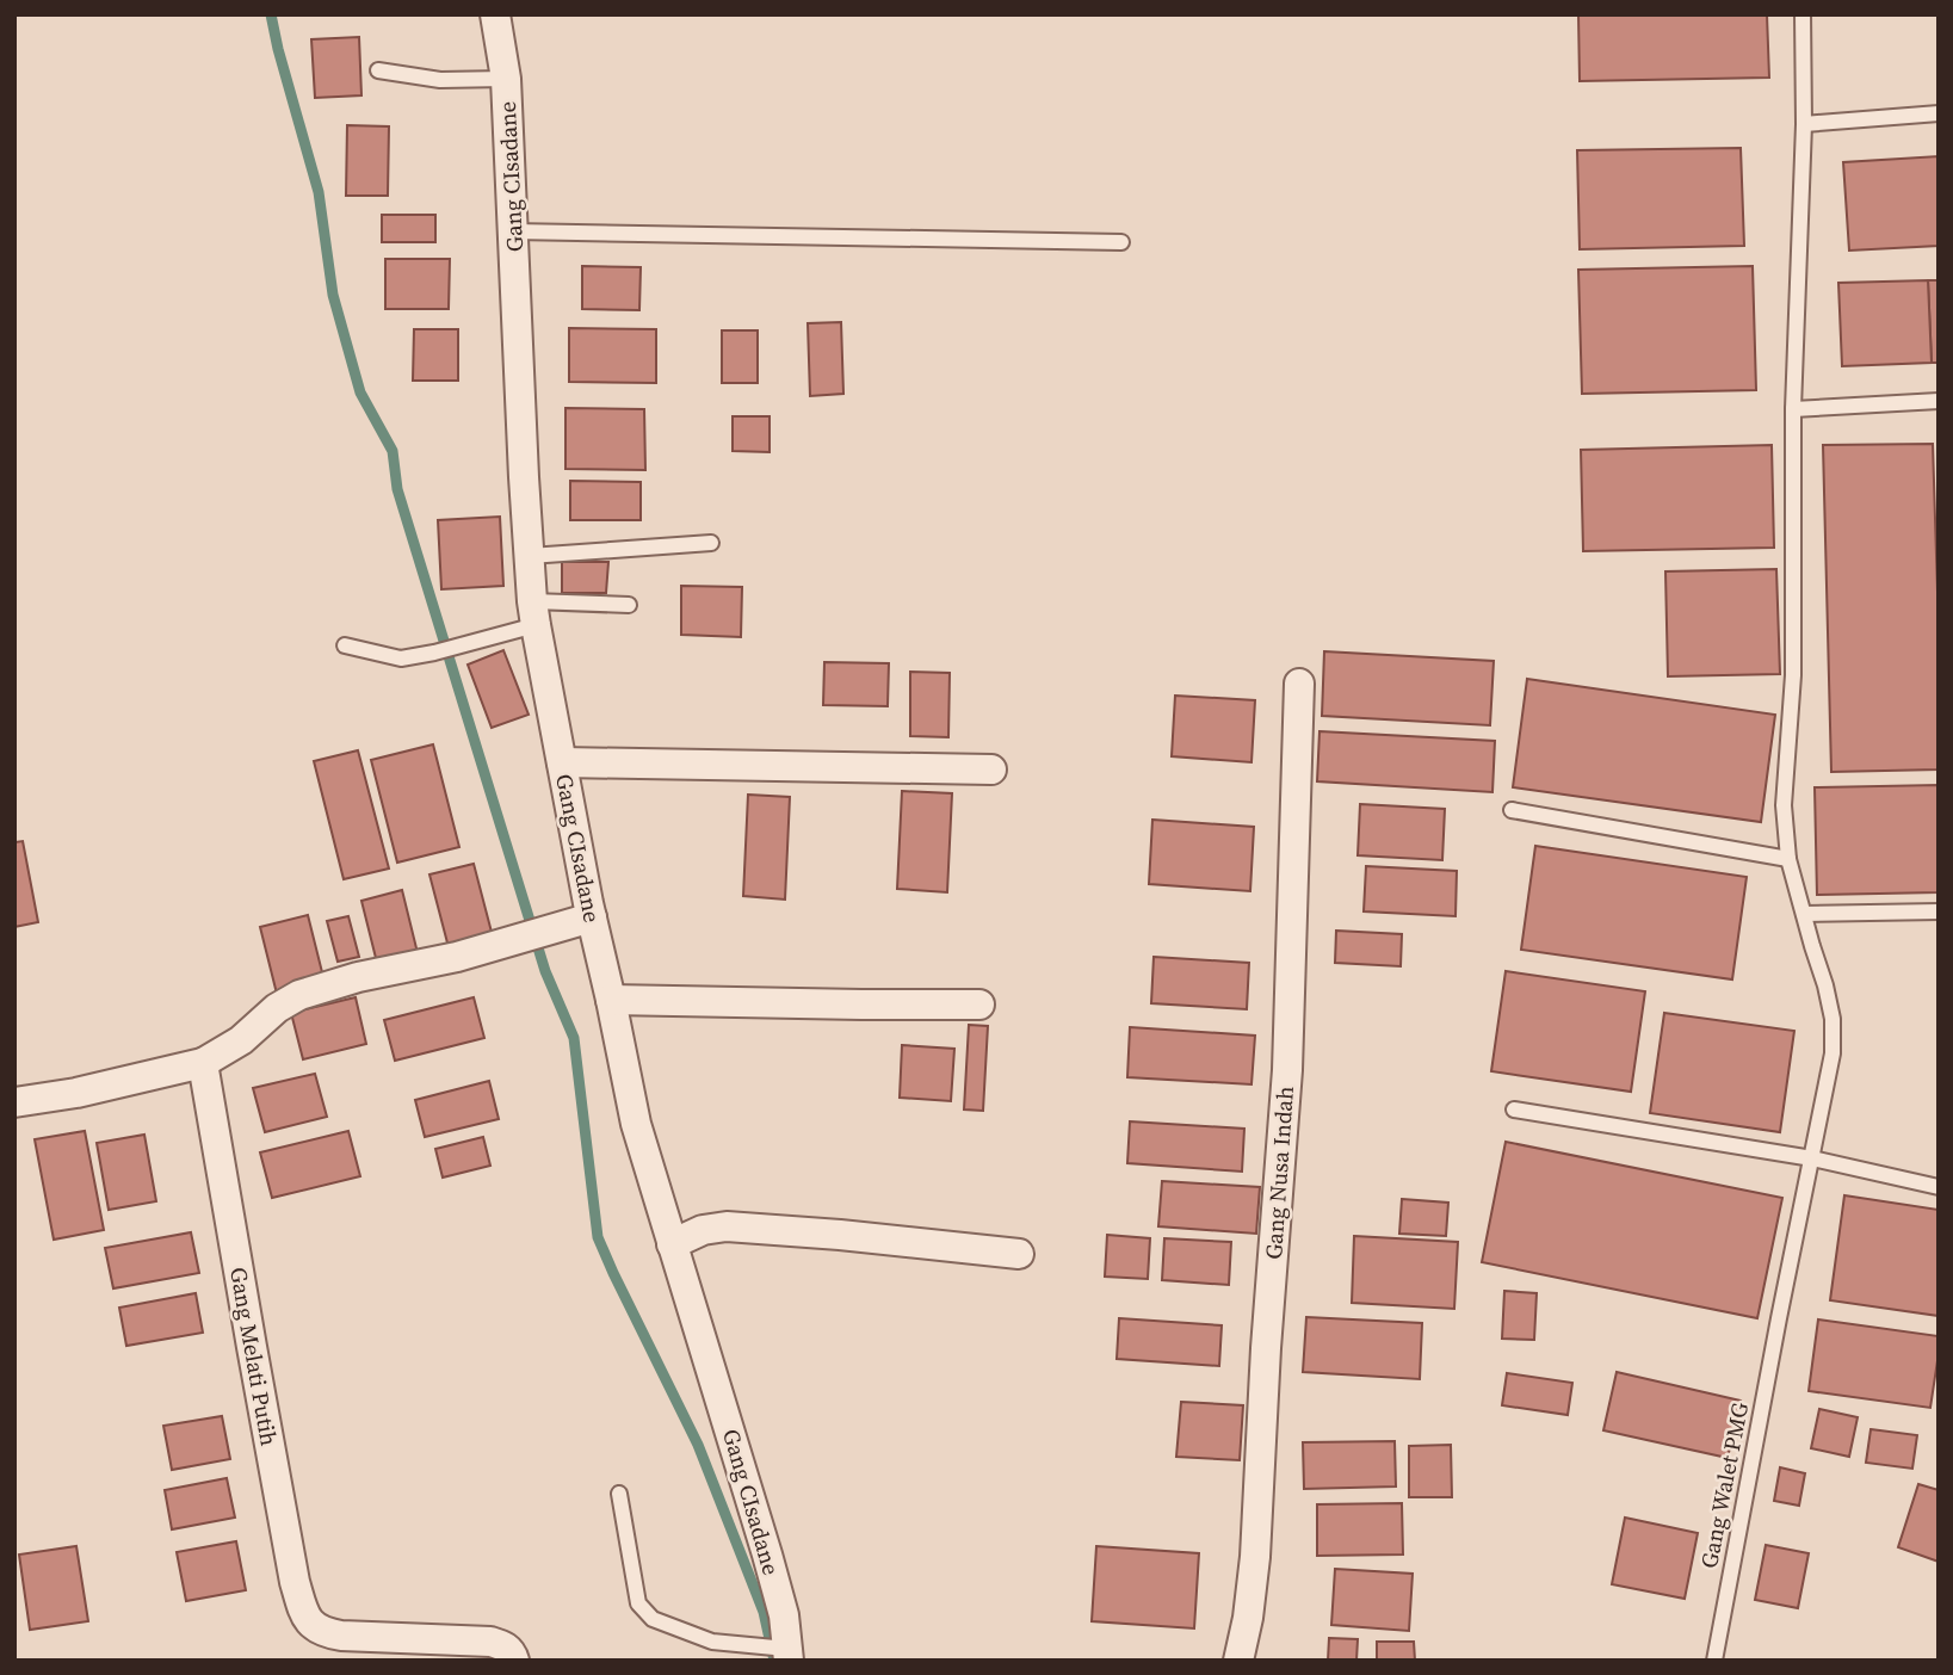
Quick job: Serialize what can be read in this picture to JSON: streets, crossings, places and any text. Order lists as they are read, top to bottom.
{
  "streets": {
    "street": ["Gang CIsadane", "Gang Nusa Indah", "Gang Melati Putih"],
    "lane": ["Gang Walet PMG"]
  }
}
